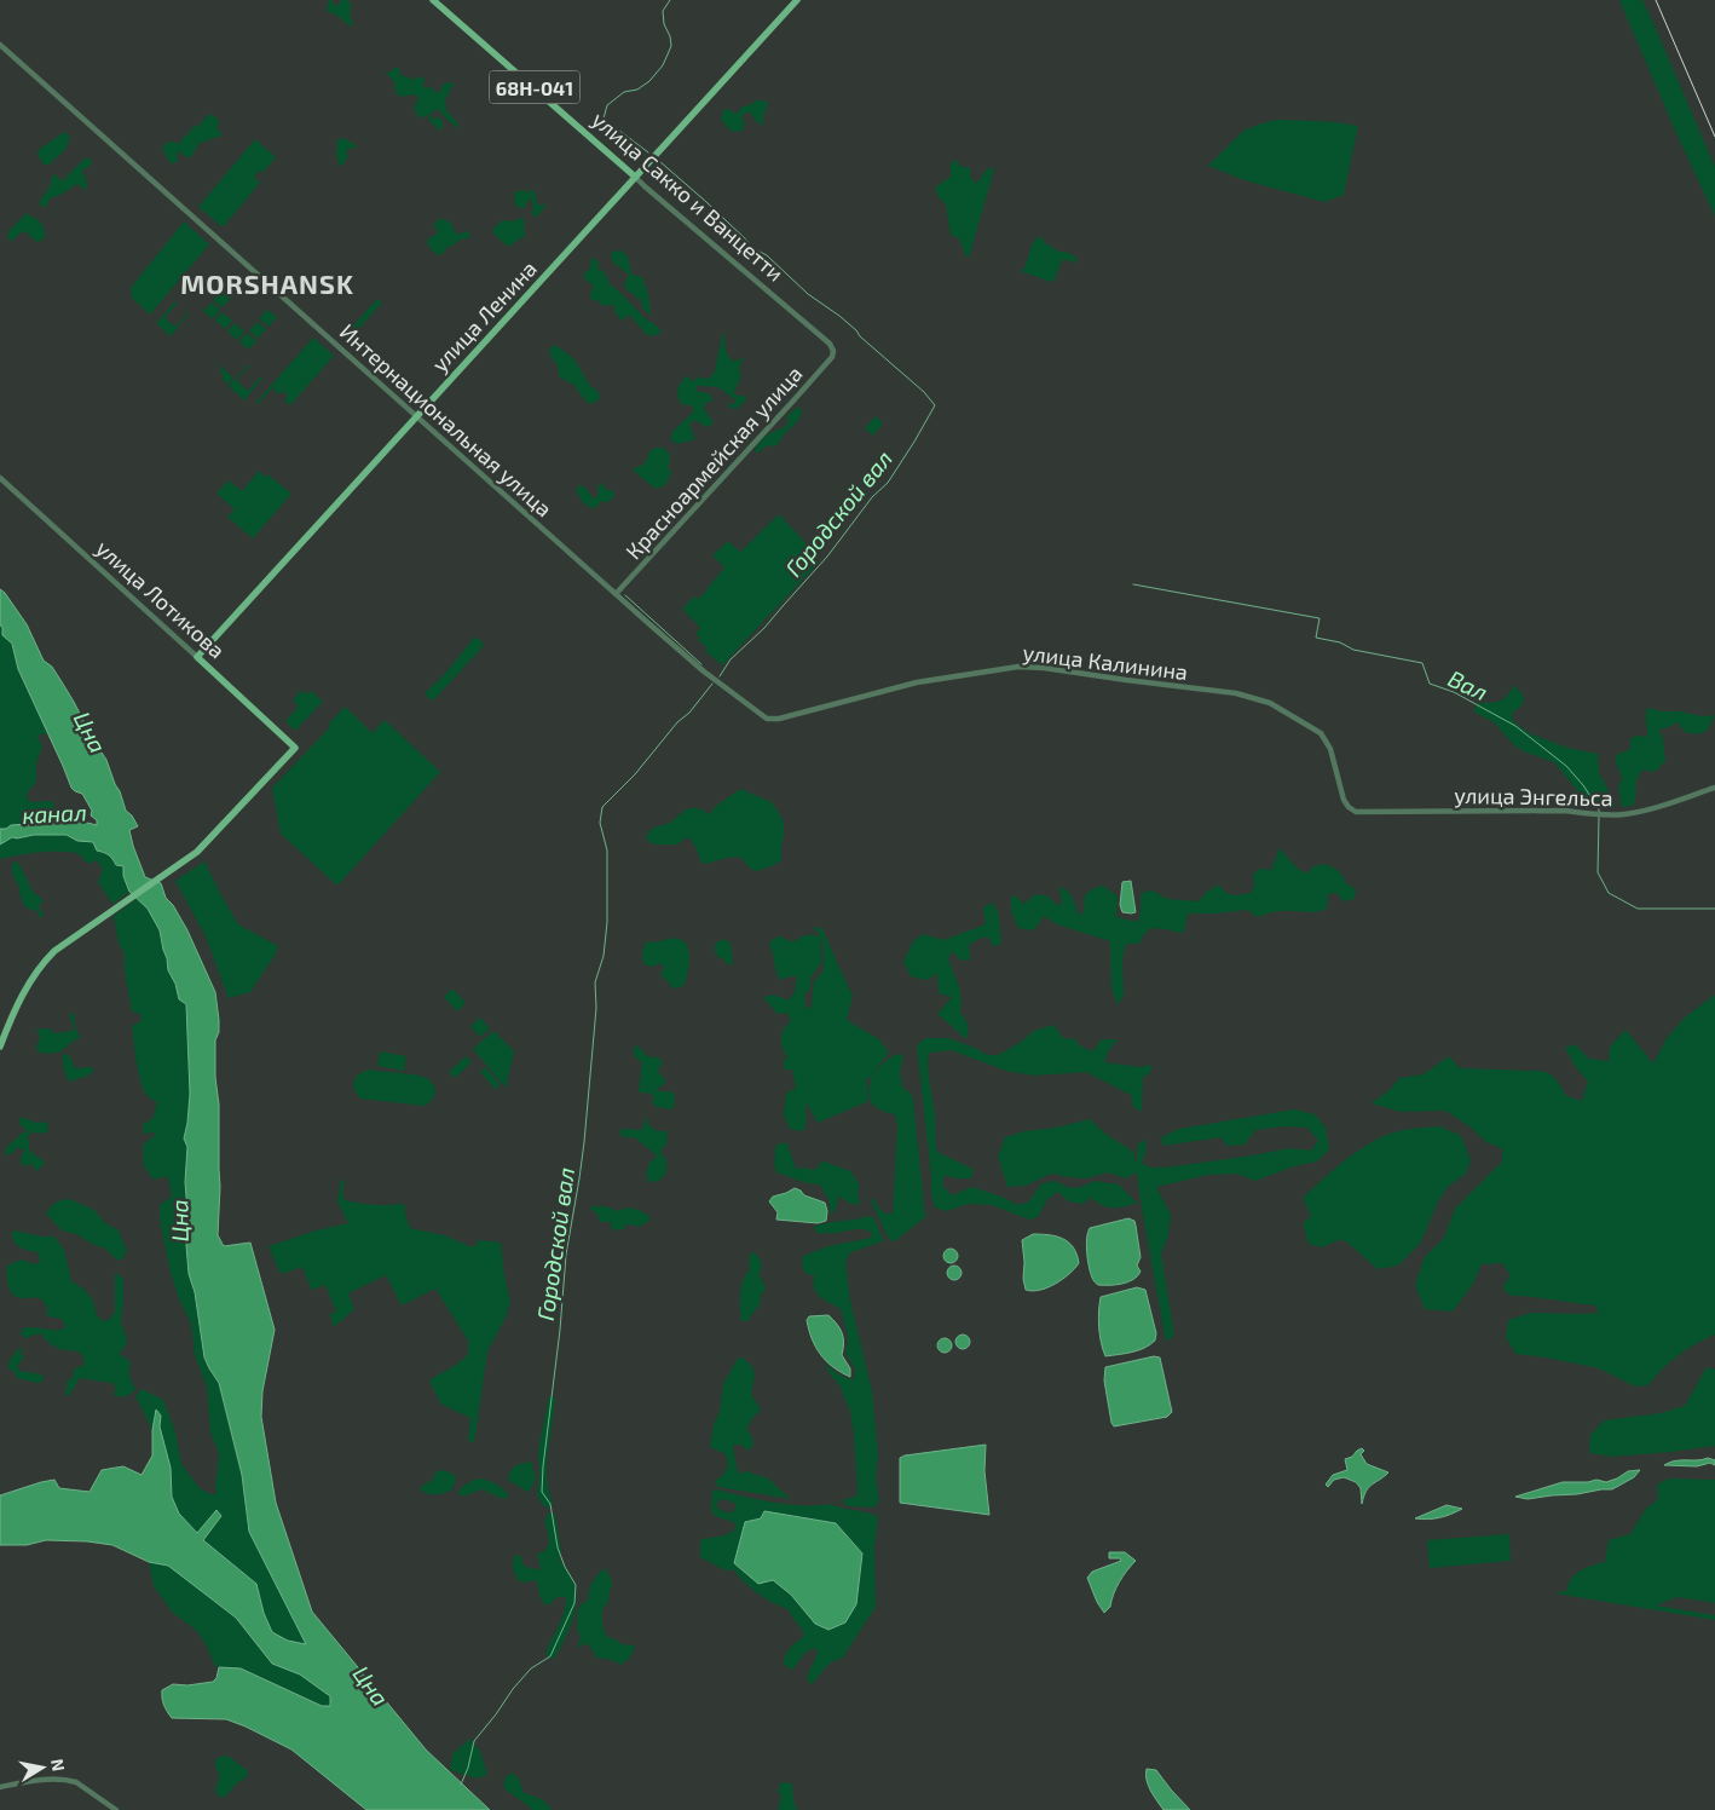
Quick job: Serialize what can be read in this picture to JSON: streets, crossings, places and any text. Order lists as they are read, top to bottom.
{
  "streets": {
    "main road": [
      "68Н-041",
      "улица Сакко и Ванцетти",
      "улица Ленина",
      "улица Лотикова"
    ],
    "street": [
      "Интернациональная улица",
      "Красноармейская улица",
      "улица Калинина",
      "улица Энгельса"
    ]
  },
  "crossings": [
    ["улица Сакко и Ванцетти", "улица Ленина"],
    ["улица Сакко и Ванцетти", "Красноармейская улица"],
    ["улица Ленина", "Интернациональная улица"],
    ["улица Ленина", "улица Лотикова"],
    ["Интернациональная улица", "Красноармейская улица"],
    ["Интернациональная улица", "улица Калинина"],
    ["улица Калинина", "улица Энгельса"]
  ],
  "districts": ["MORSHANSK"],
  "water": [
    "Городской вал",
    "Вал",
    "Цна",
    "канал"
  ],
  "north": "right"
}
